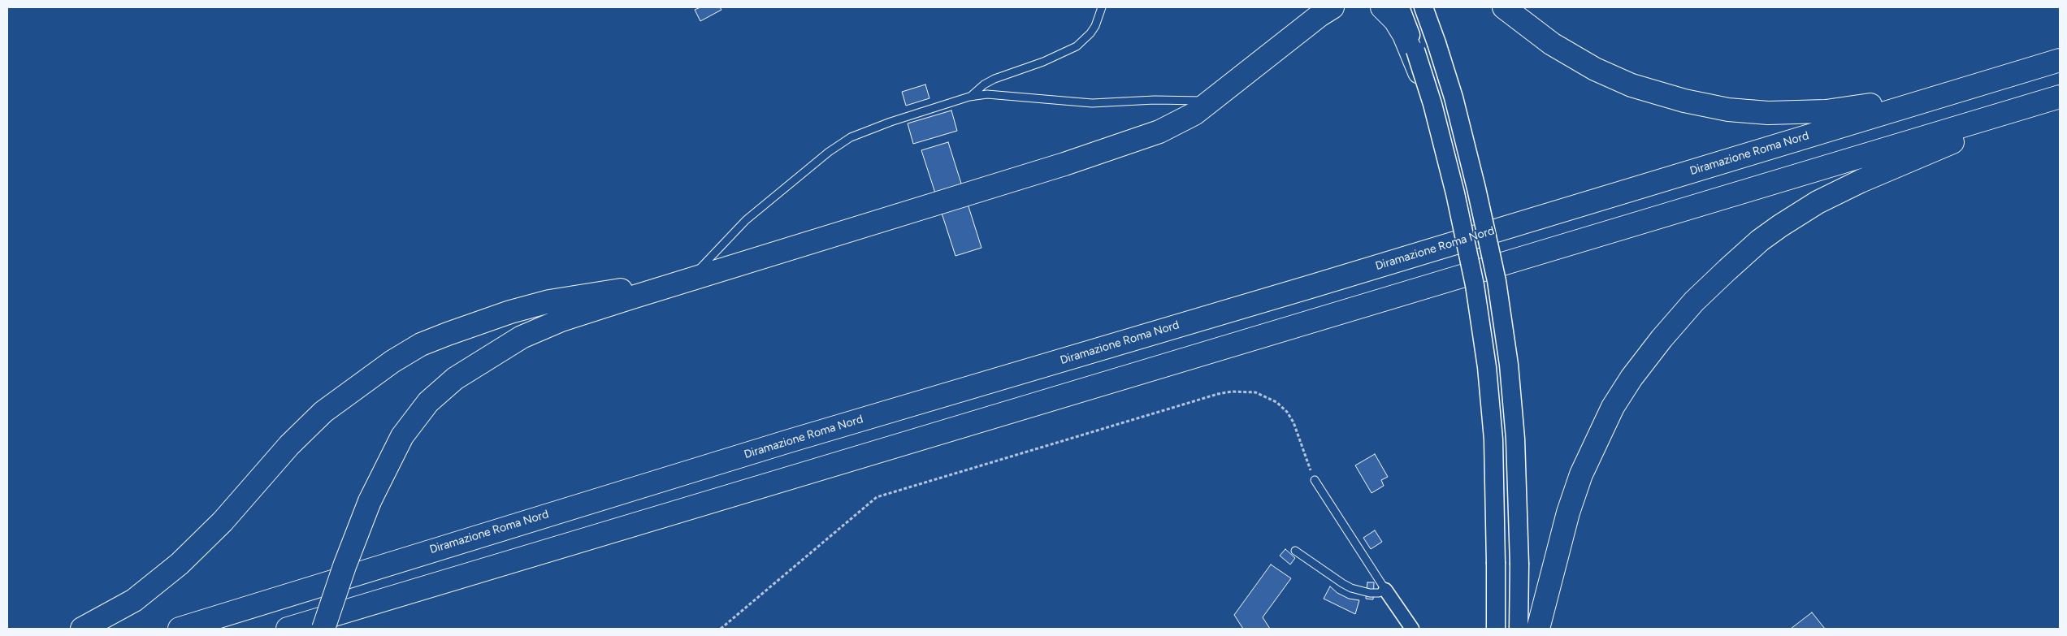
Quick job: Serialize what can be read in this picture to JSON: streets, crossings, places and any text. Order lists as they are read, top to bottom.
{
  "streets": {
    "highway": ["Diramazione Roma Nord"]
  }
}
